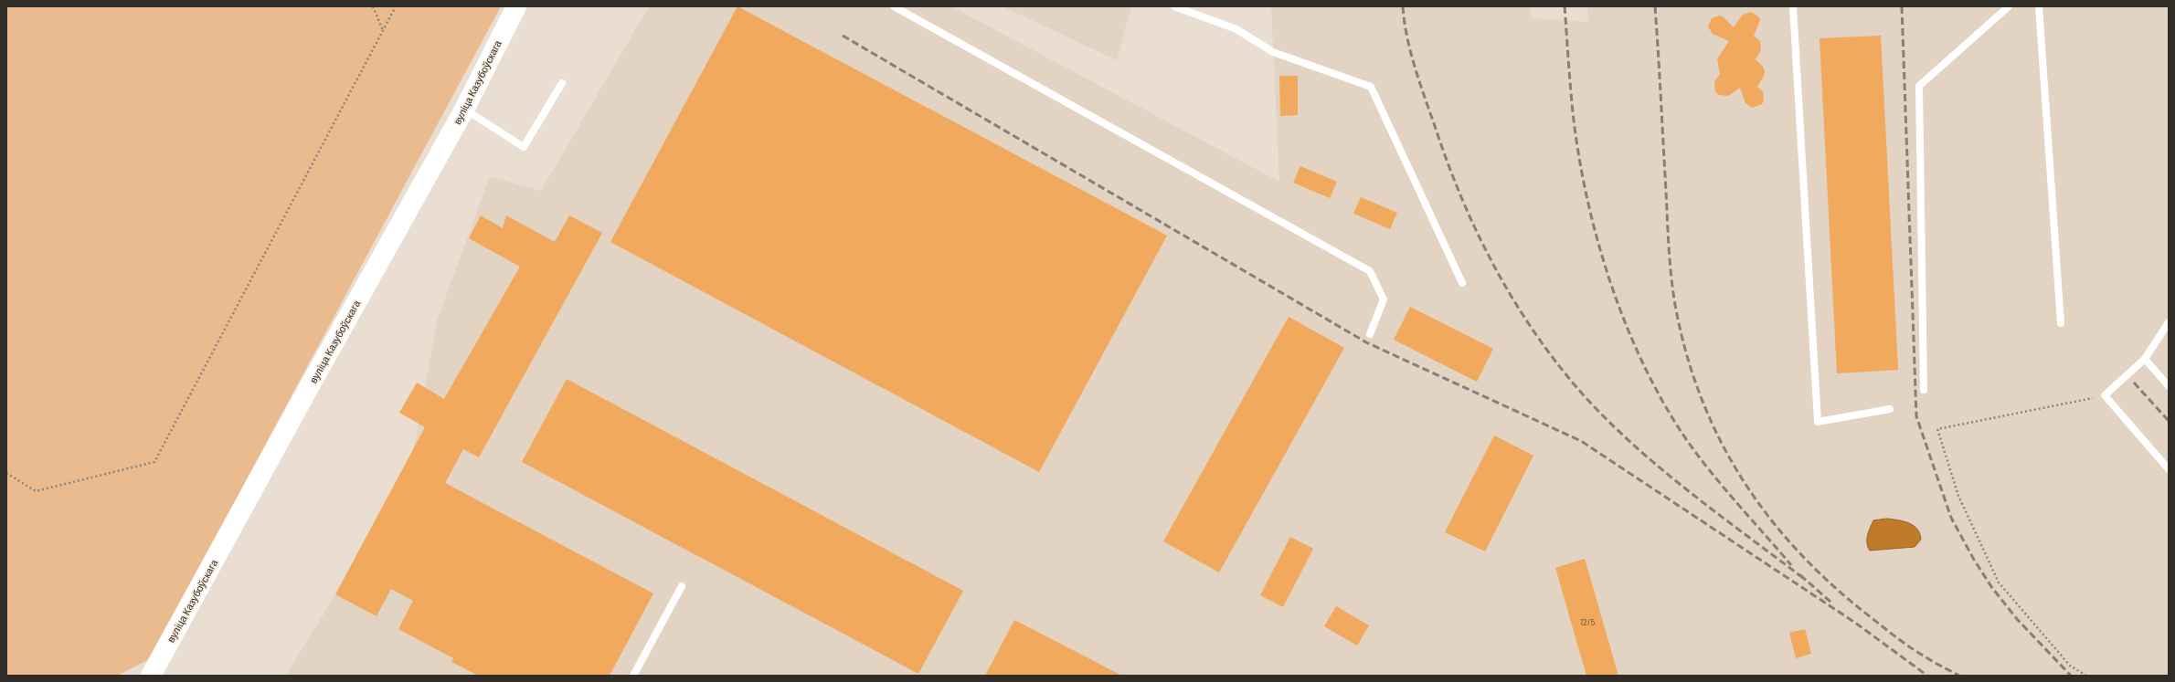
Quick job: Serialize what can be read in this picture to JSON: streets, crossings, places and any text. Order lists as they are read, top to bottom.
{
  "streets": {
    "street": ["вуліца Казубоўскага"]
  },
  "house_numbers": ["12/5"]
}
